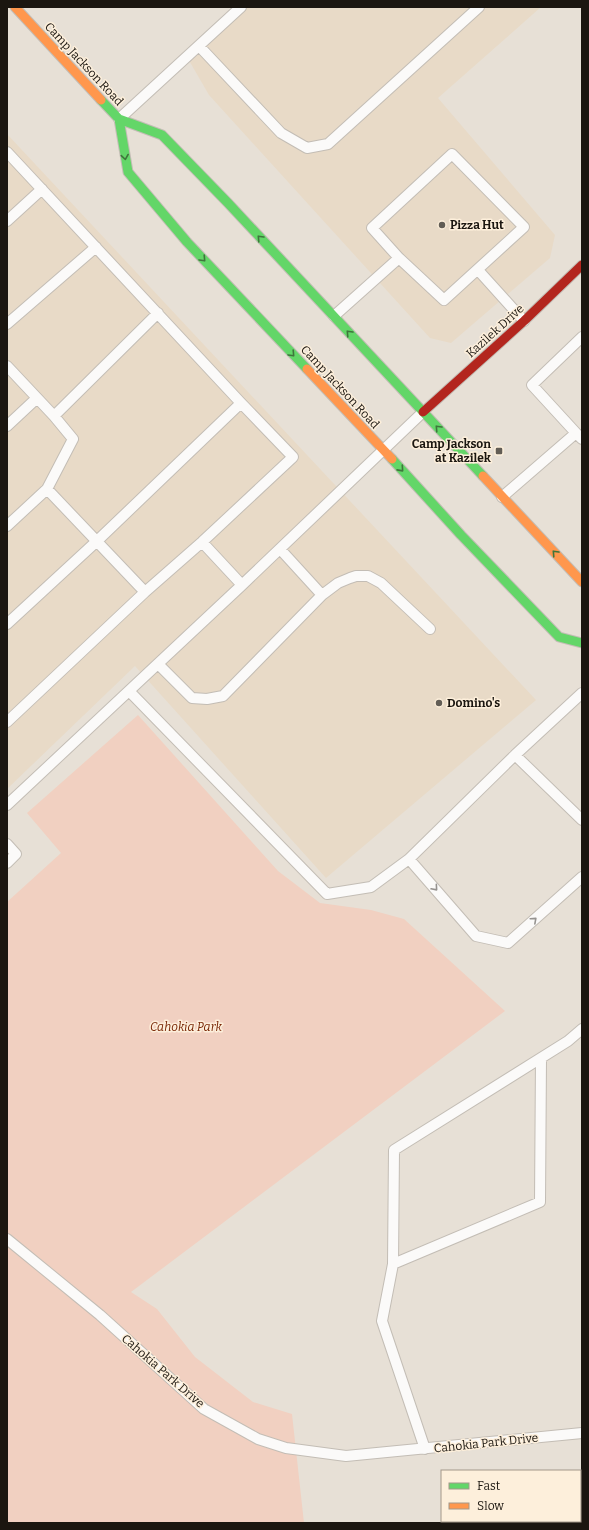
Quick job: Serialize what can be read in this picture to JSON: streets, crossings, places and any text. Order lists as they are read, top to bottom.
{
  "streets": {
    "main road": ["Camp Jackson Road", "Kazilek Drive"],
    "lane": ["Cahokia Park Drive"]
  },
  "crossings": [
    ["Camp Jackson Road", "Kazilek Drive"]
  ],
  "parks": ["Cahokia Park"],
  "places": {
    "other": ["Pizza Hut", "Domino's"],
    "transit": ["Camp Jackson at Kazilek"]
  },
  "legend": ["Fast", "Slow"]
}
